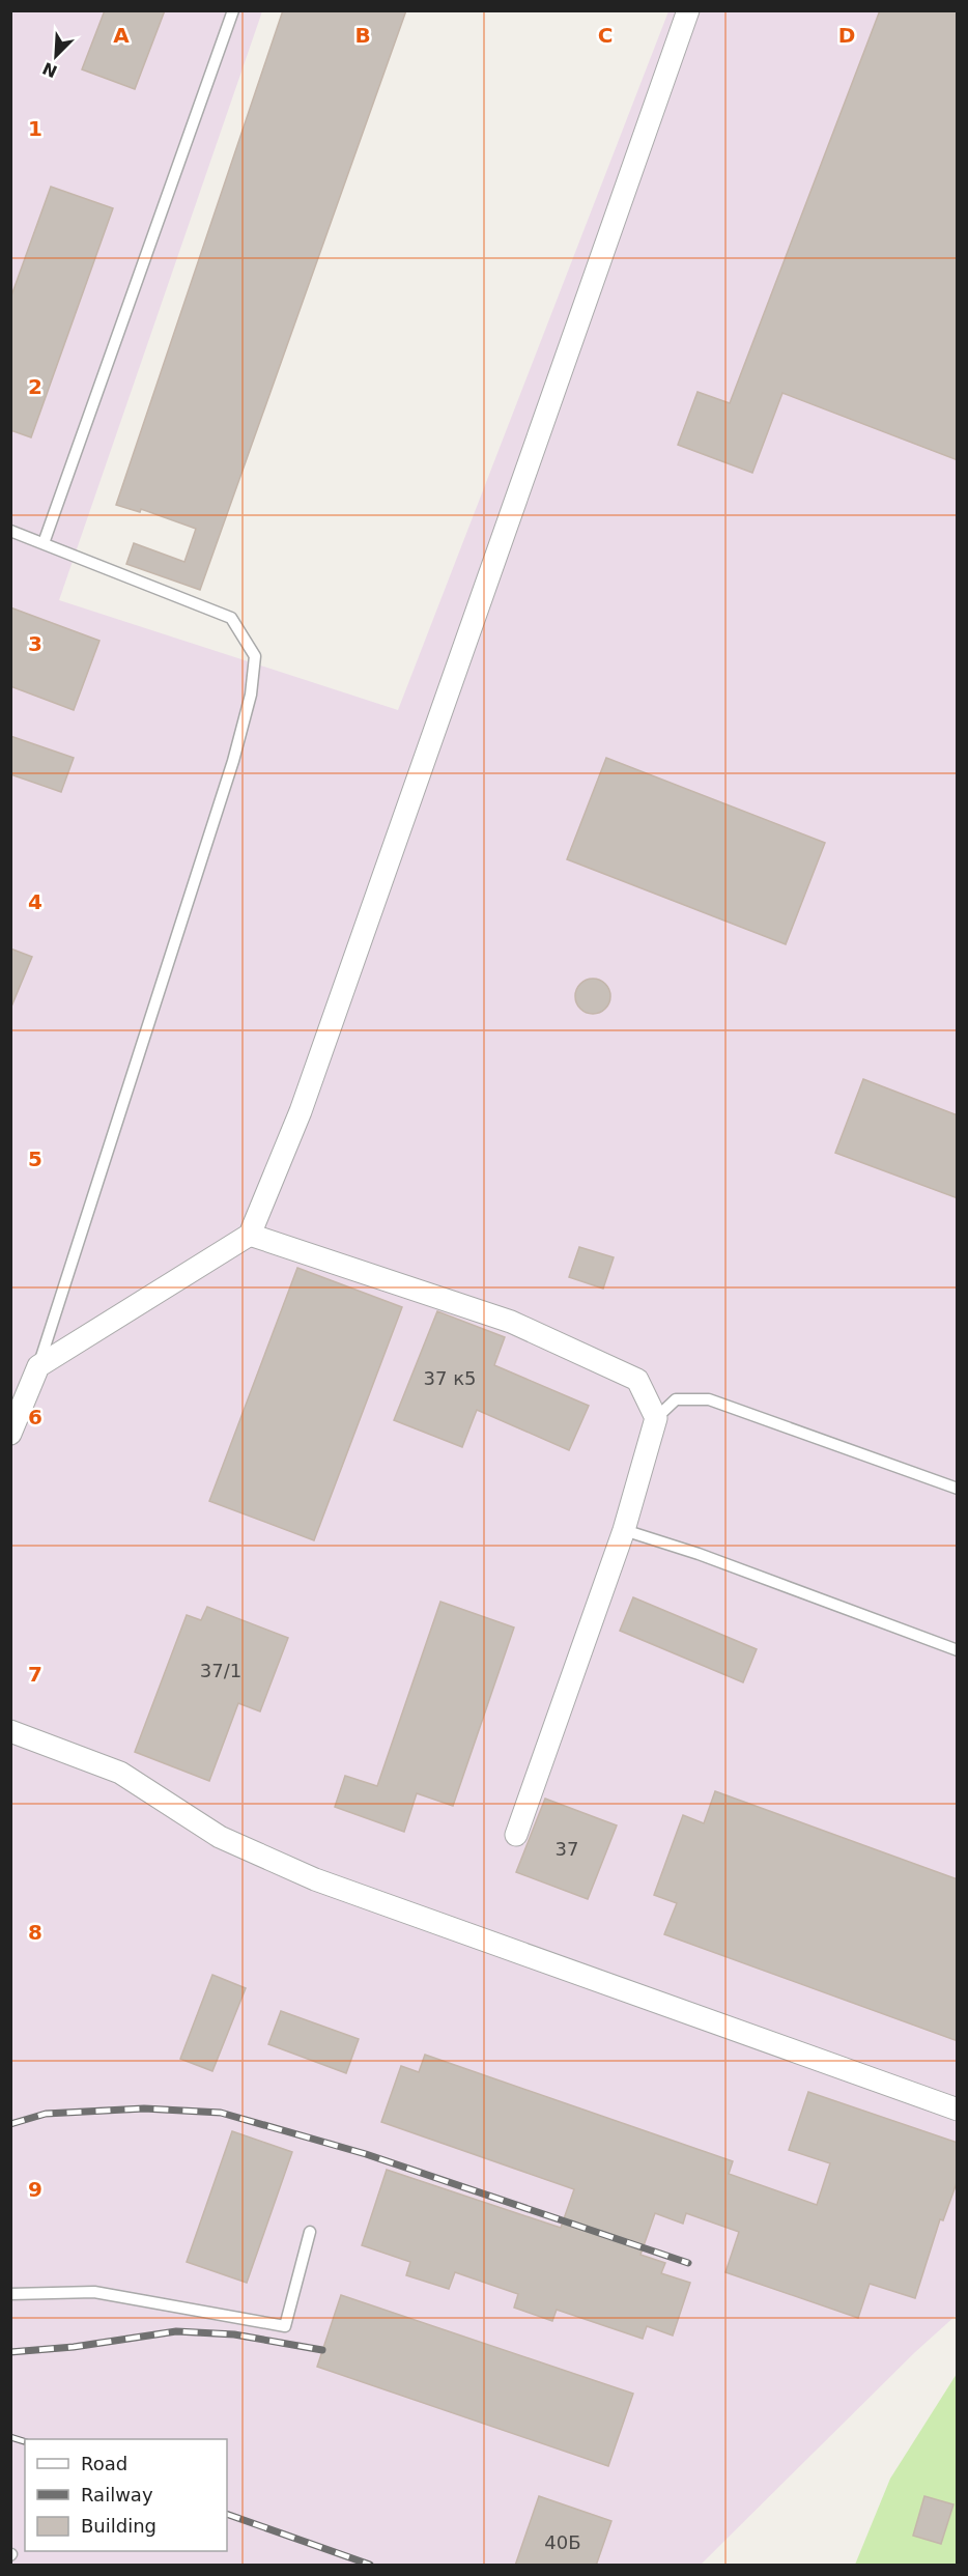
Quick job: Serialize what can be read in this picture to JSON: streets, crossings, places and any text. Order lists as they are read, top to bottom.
{
  "house_numbers": [
    "37 к5",
    "37/1",
    "37",
    "40Б"
  ],
  "legend": ["Road", "Railway", "Building"],
  "north": "bottom left",
  "grid": {
    "columns": [
      "A",
      "B",
      "C",
      "D"
    ],
    "rows": [
      "1",
      "2",
      "3",
      "4",
      "5",
      "6",
      "7",
      "8",
      "9"
    ]
  }
}
